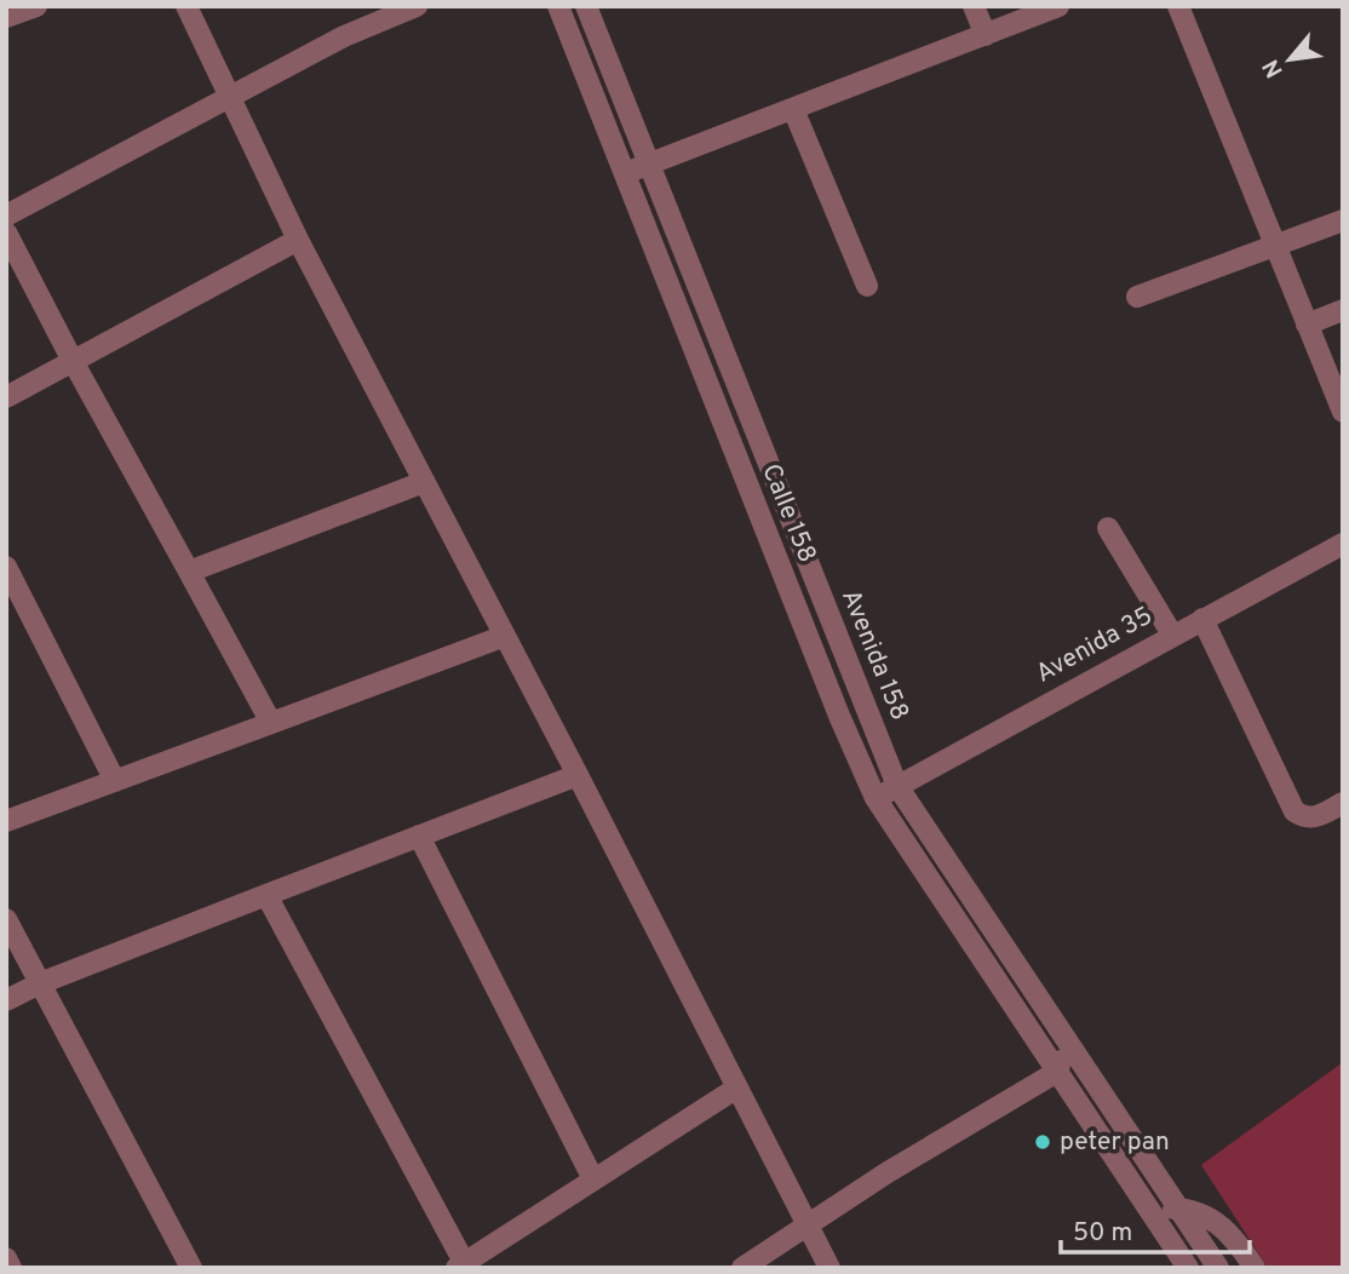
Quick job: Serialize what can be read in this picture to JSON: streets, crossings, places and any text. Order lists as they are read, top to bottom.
{
  "streets": {
    "street": ["Calle 158", "Avenida 35", "Avenida 158"]
  },
  "crossings": [
    ["Calle 158", "Avenida 35"],
    ["Avenida 35", "Avenida 158"]
  ],
  "places": ["peter pan"],
  "scale_bar": "50 m",
  "north": "bottom left"
}
